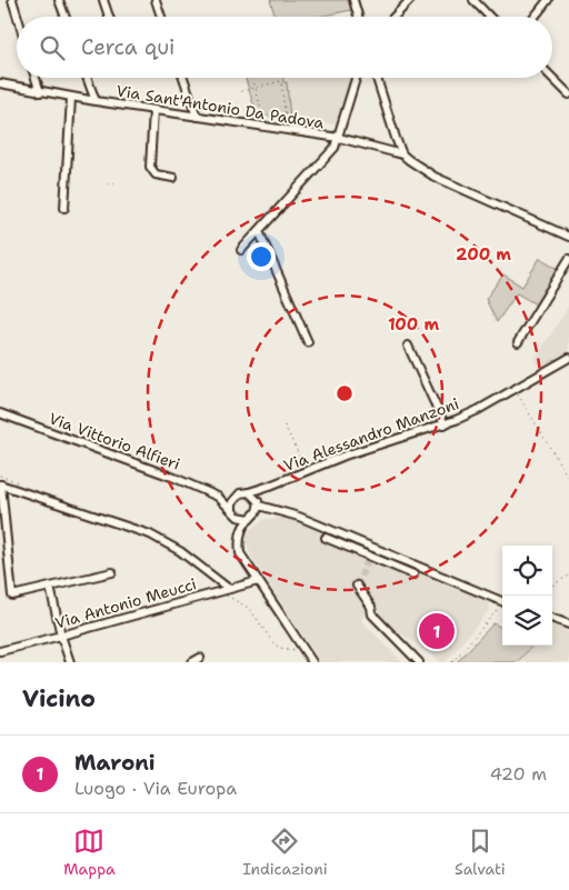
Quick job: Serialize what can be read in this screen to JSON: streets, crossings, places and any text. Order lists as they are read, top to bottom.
{
  "streets": {
    "street": [
      "Via Sant'Antonio Da Padova",
      "Via Alessandro Manzoni",
      "Via Vittorio Alfieri",
      "Via Antonio Meucci"
    ]
  },
  "crossings": [
    ["Via Alessandro Manzoni", "Via Vittorio Alfieri"]
  ],
  "page": {
    "search": "Cerca qui",
    "pins": "1",
    "heading": "Vicino",
    "list": [
      {
        "mark": "1",
        "name": "Maroni",
        "note": "Luogo · Via Europa",
        "value": "420 m"
      }
    ],
    "nav": ["Mappa", "Indicazioni", "Salvati"]
  },
  "rings": ["200 m", "100 m"]
}
